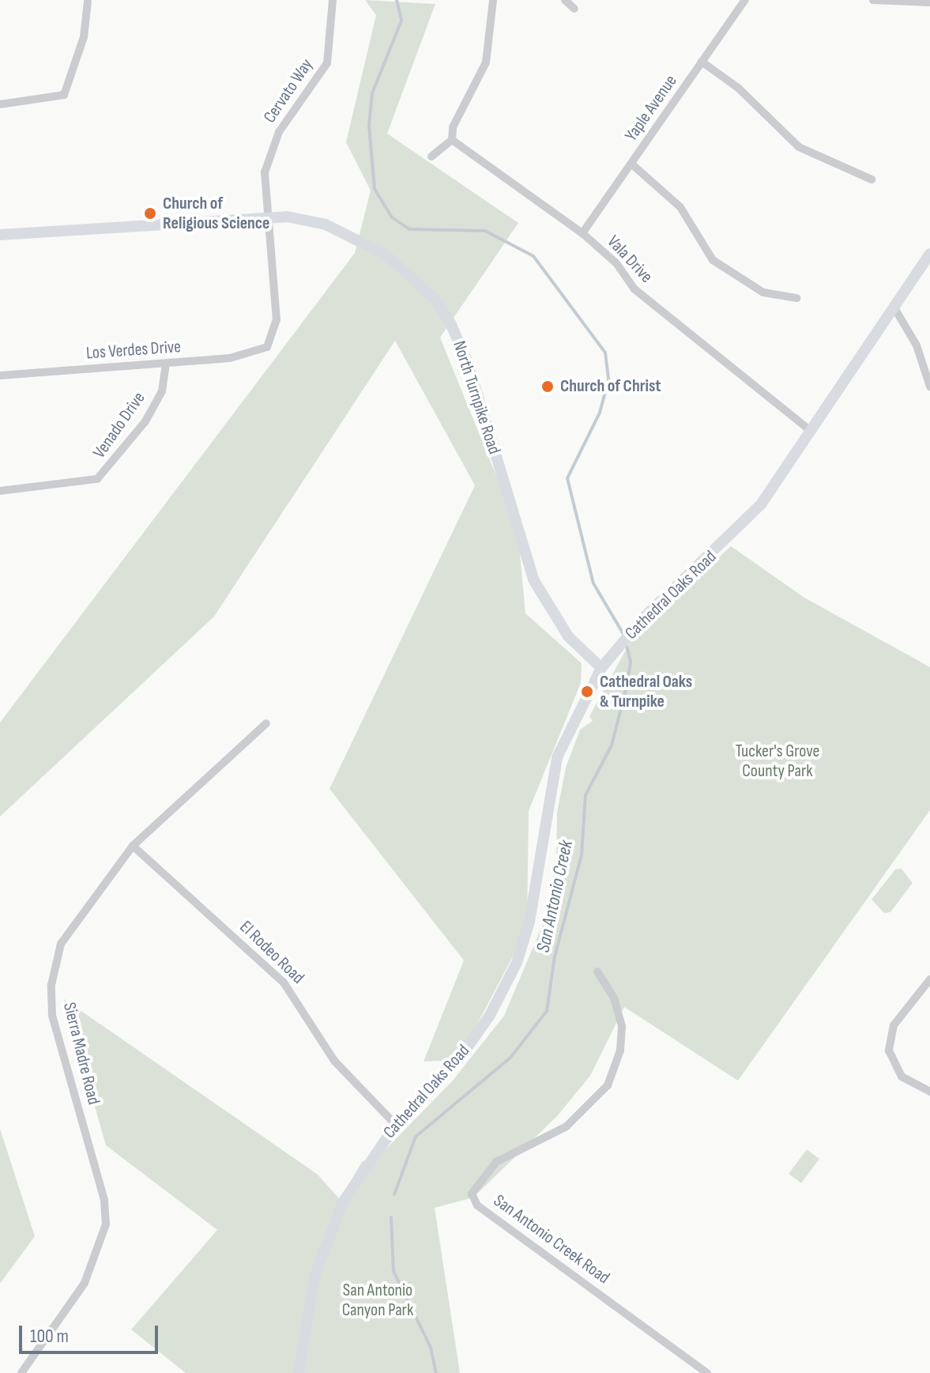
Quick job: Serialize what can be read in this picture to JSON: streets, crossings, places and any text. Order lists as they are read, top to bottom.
{
  "streets": {
    "main road": ["North Turnpike Road", "Cathedral Oaks Road"],
    "street": [
      "Cervato Way",
      "Yaple Avenue",
      "Vala Drive",
      "Los Verdes Drive",
      "Venado Drive",
      "El Rodeo Road",
      "Sierra Madre Road",
      "San Antonio Creek Road"
    ]
  },
  "crossings": [
    ["Cervato Way", "Los Verdes Drive"],
    ["Cervato Way", "North Turnpike Road"],
    ["Yaple Avenue", "Vala Drive"],
    ["Vala Drive", "Cathedral Oaks Road"],
    ["Los Verdes Drive", "Venado Drive"],
    ["North Turnpike Road", "Cathedral Oaks Road"],
    ["Cathedral Oaks Road", "El Rodeo Road"],
    ["El Rodeo Road", "Sierra Madre Road"]
  ],
  "water": ["San Antonio Creek"],
  "parks": ["Tucker's Grove County Park", "San Antonio Canyon Park"],
  "places": ["Church of Religious Science", "Church of Christ", "Cathedral Oaks & Turnpike"],
  "scale_bar": "100 m"
}
